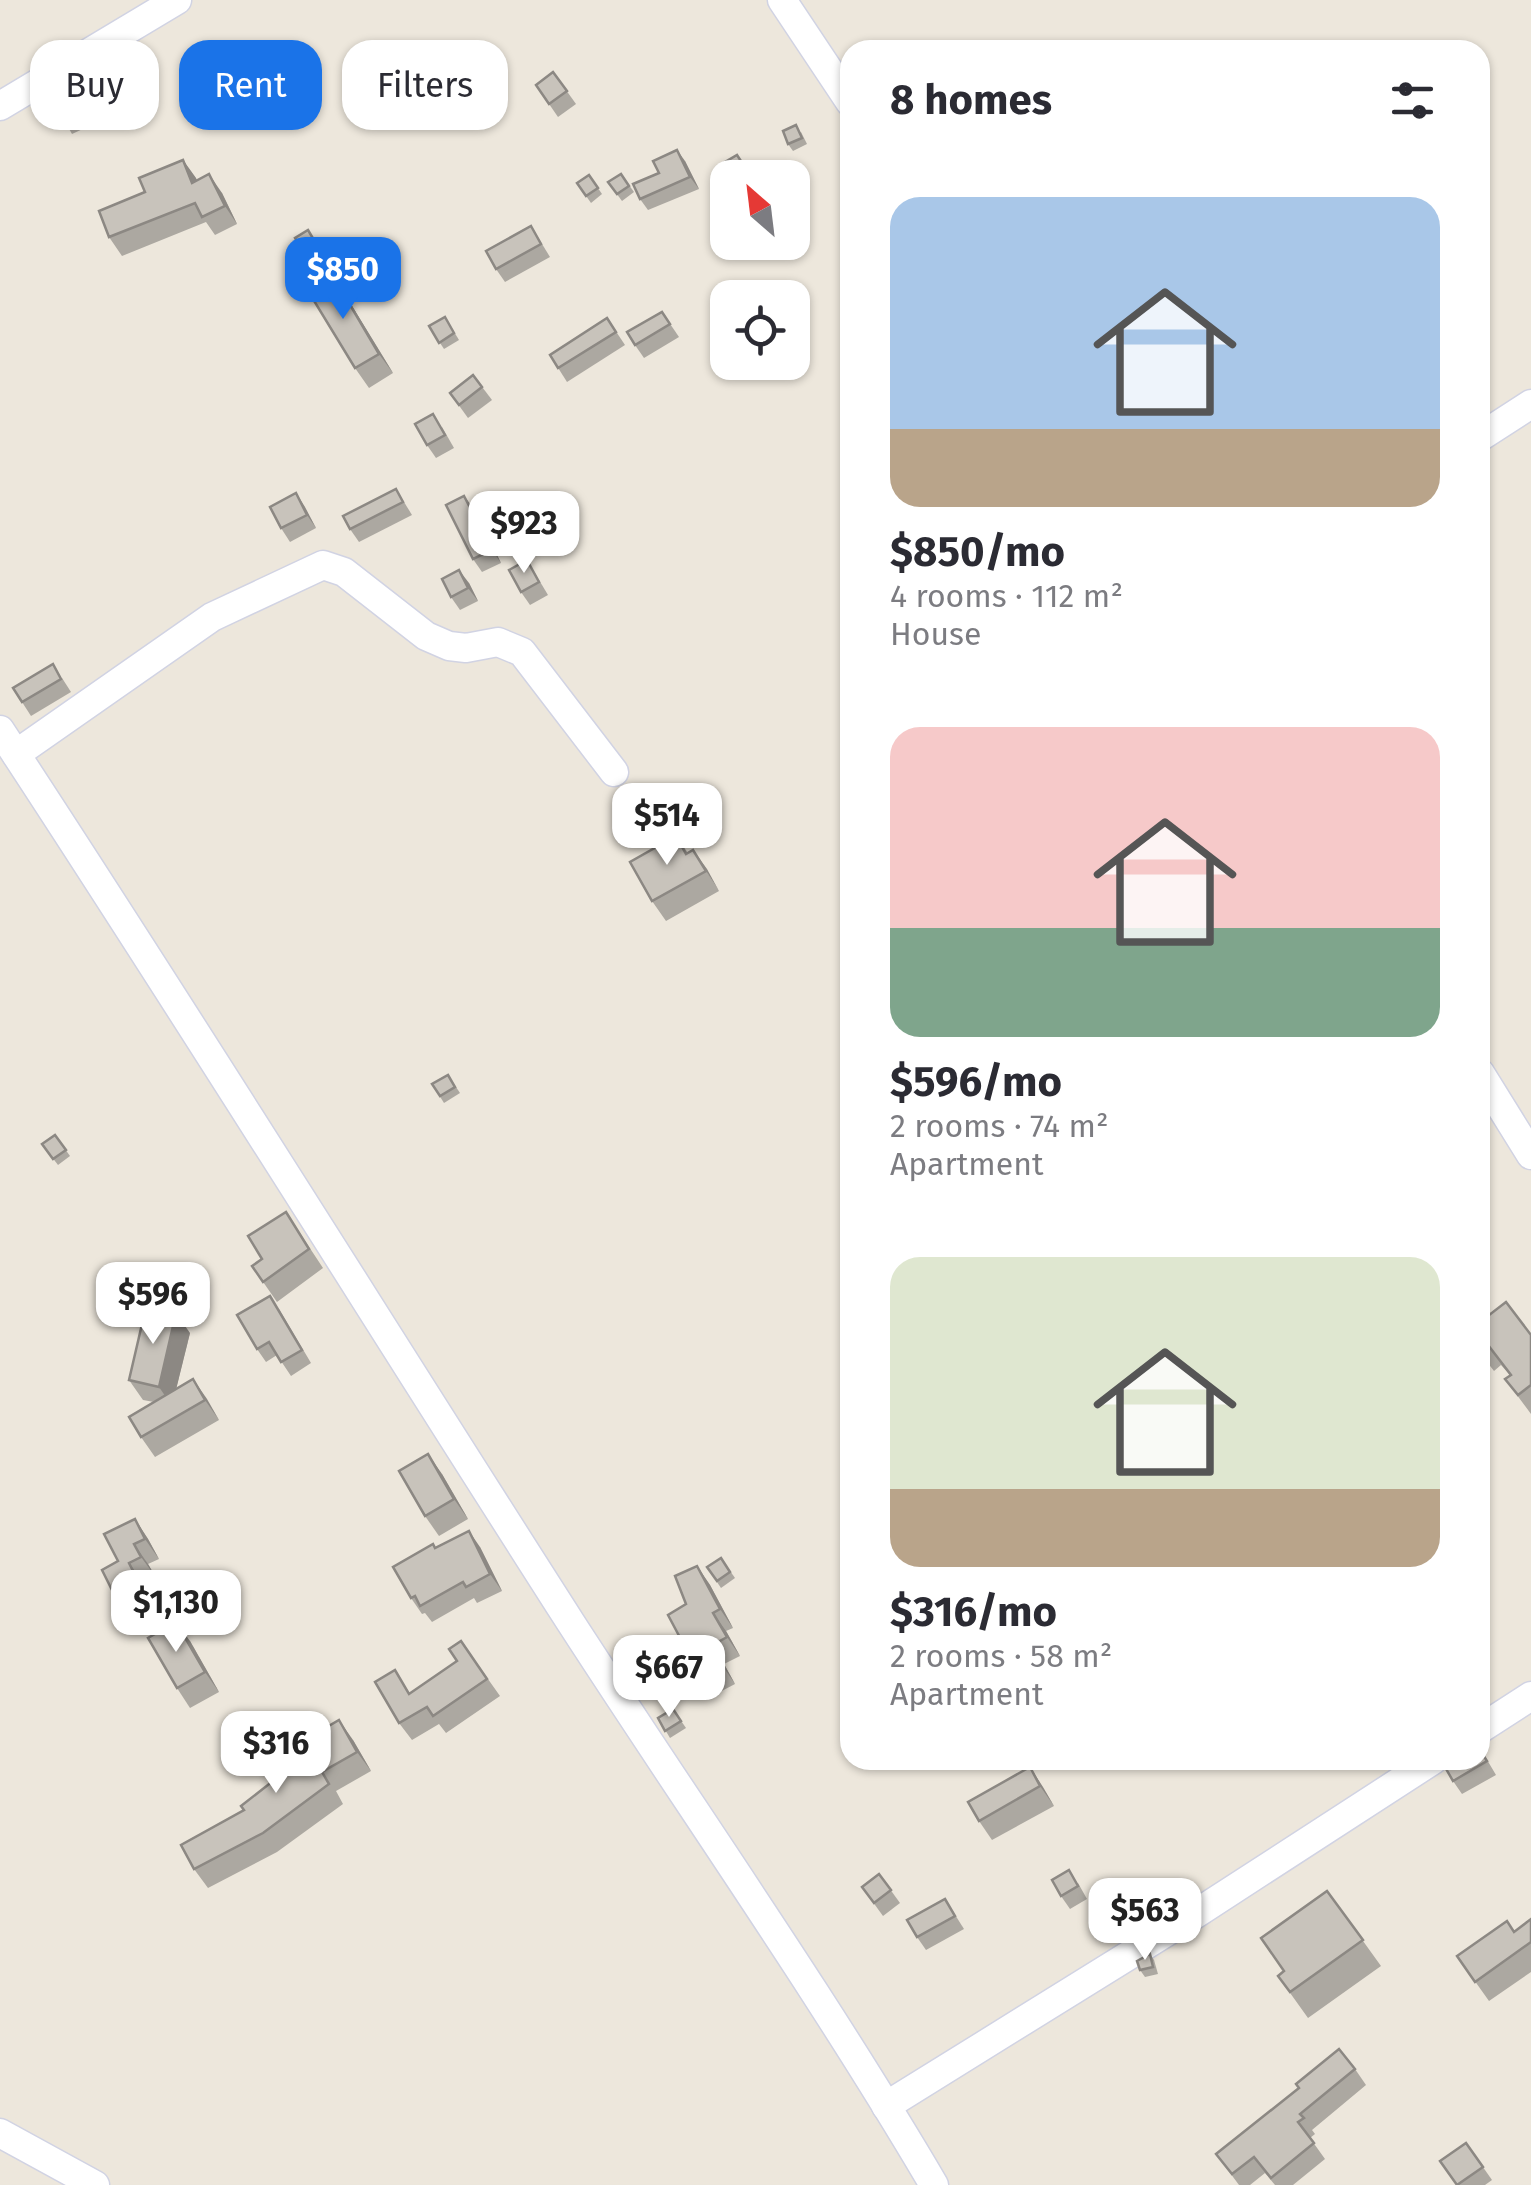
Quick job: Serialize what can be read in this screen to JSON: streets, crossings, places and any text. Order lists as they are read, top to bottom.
{
  "north": "top left",
  "page": {
    "chip": ["Buy", "Rent", "Filters"],
    "heading": "8 homes",
    "list": [
      {
        "name": "$850/mo",
        "note": "4 rooms · 112 m² · House"
      },
      {
        "name": "$596/mo",
        "note": "2 rooms · 74 m² · Apartment"
      },
      {
        "name": "$316/mo",
        "note": "2 rooms · 58 m² · Apartment"
      }
    ],
    "price": [
      "$850",
      "$923",
      "$514",
      "$596",
      "$1,130",
      "$667",
      "$316",
      "$563"
    ]
  }
}
